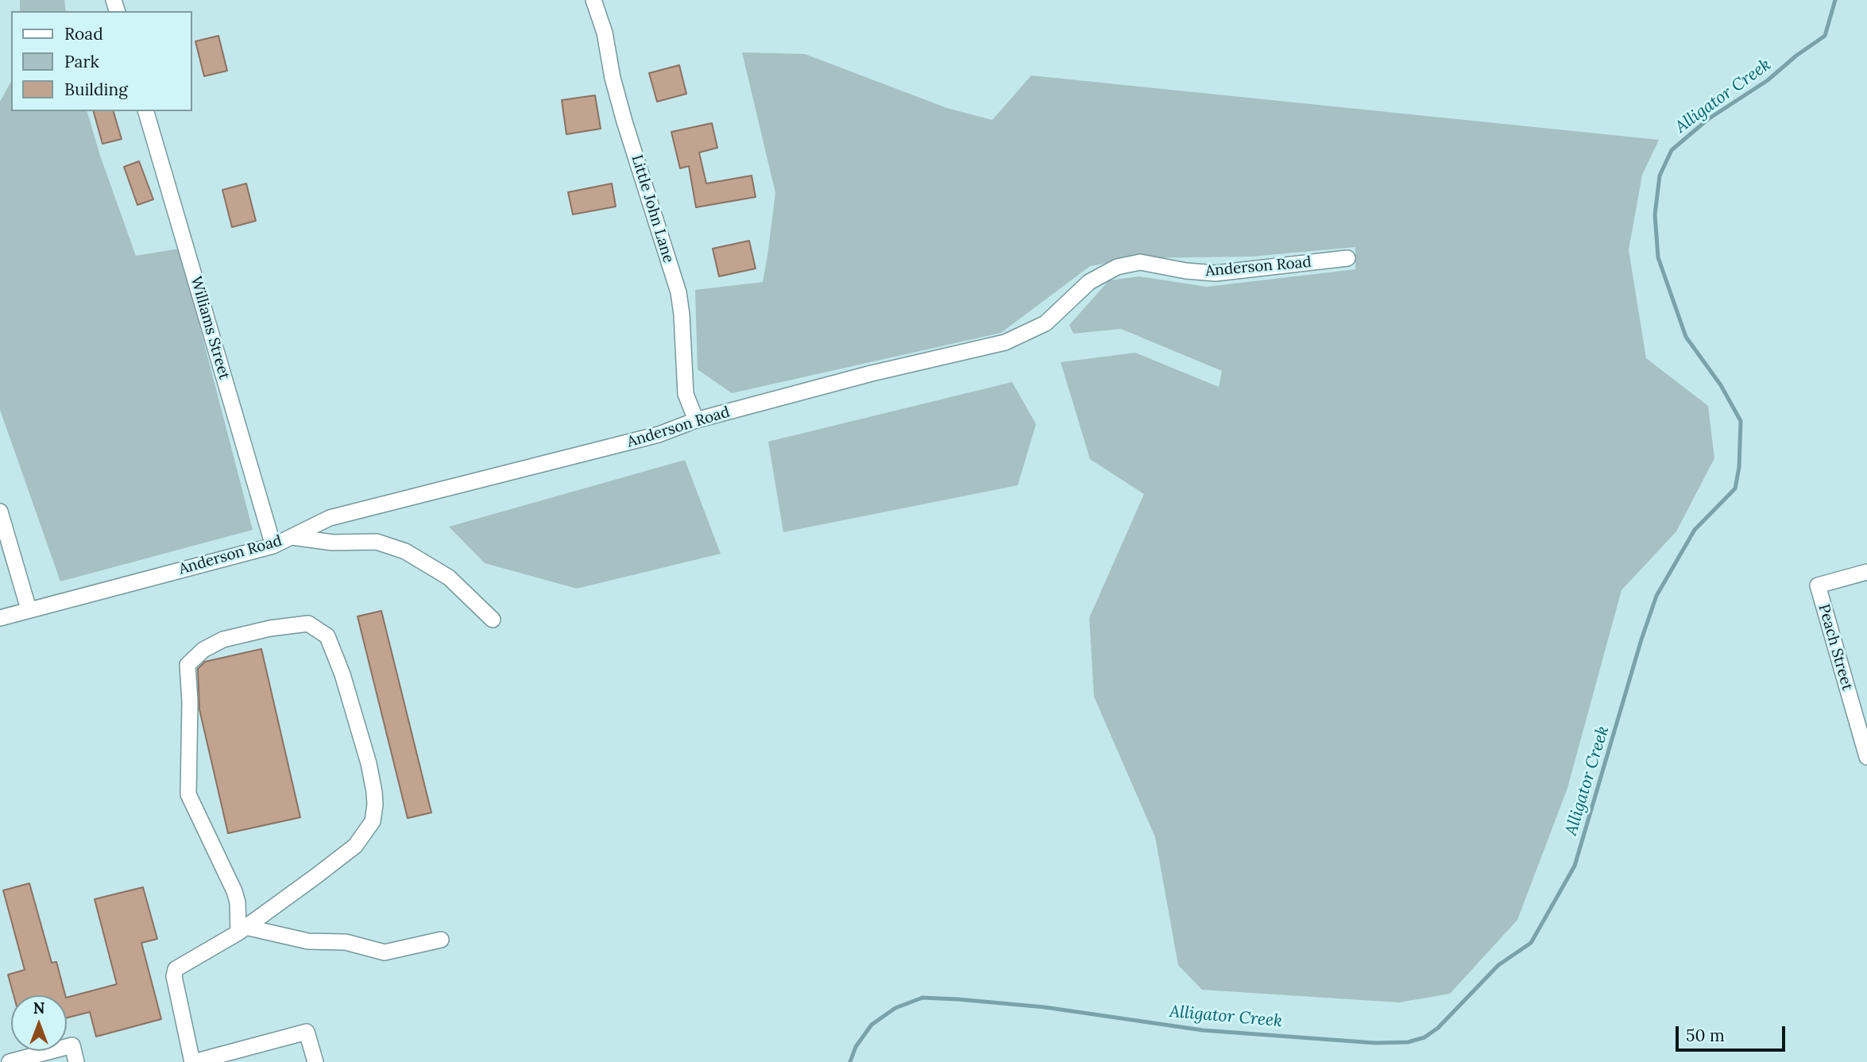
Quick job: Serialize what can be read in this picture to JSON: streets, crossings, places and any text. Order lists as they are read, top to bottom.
{
  "streets": {
    "street": [
      "Little John Lane",
      "Anderson Road",
      "Williams Street",
      "Peach Street"
    ]
  },
  "crossings": [
    ["Little John Lane", "Anderson Road"],
    ["Anderson Road", "Williams Street"]
  ],
  "water": ["Alligator Creek"],
  "legend": ["Road", "Park", "Building"],
  "scale_bar": "50 m",
  "north": "top"
}
